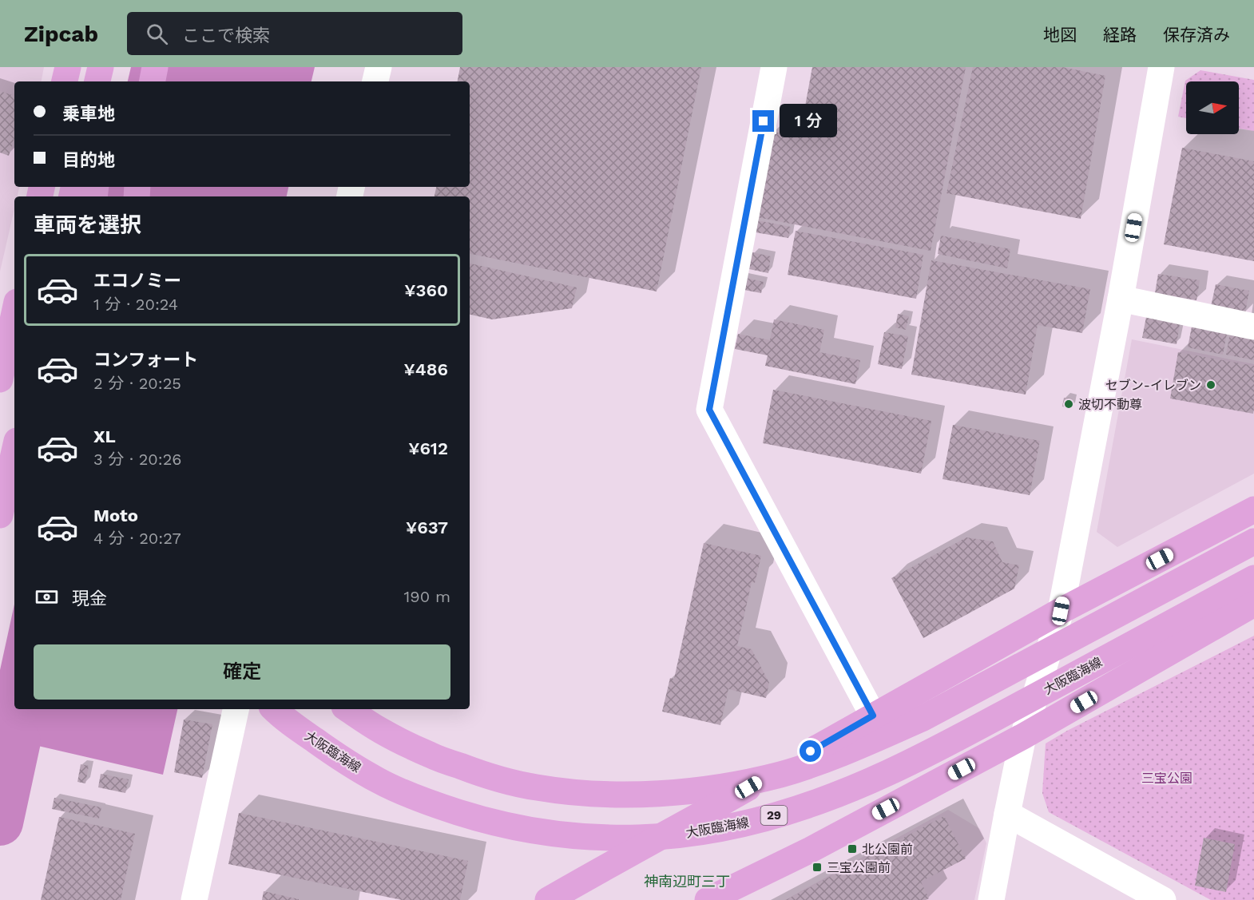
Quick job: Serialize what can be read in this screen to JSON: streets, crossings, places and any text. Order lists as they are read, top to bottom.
{
  "streets": {
    "main road": ["大阪臨海線", "29"]
  },
  "districts": ["神南辺町三丁"],
  "parks": ["三宝公園"],
  "places": {
    "other": ["セブン-イレブン", "波切不動尊"],
    "transit": ["北公園前", "三宝公園前"]
  },
  "north": "right",
  "page": {
    "header": "Zipcab",
    "search": "ここで検索",
    "nav": ["地図", "経路", "保存済み"],
    "banner": ["乗車地", "目的地"],
    "bubble": "1 分",
    "heading": "車両を選択",
    "list": [
      {
        "name": "エコノミー",
        "note": "1 分 · 20:24",
        "value": "¥360"
      },
      {
        "name": "コンフォート",
        "note": "2 分 · 20:25",
        "value": "¥486"
      },
      {
        "name": "XL",
        "note": "3 分 · 20:26",
        "value": "¥612"
      },
      {
        "name": "Moto",
        "note": "4 分 · 20:27",
        "value": "¥637"
      }
    ],
    "pay": ["現金", "190 m"],
    "buttons": "確定"
  }
}
